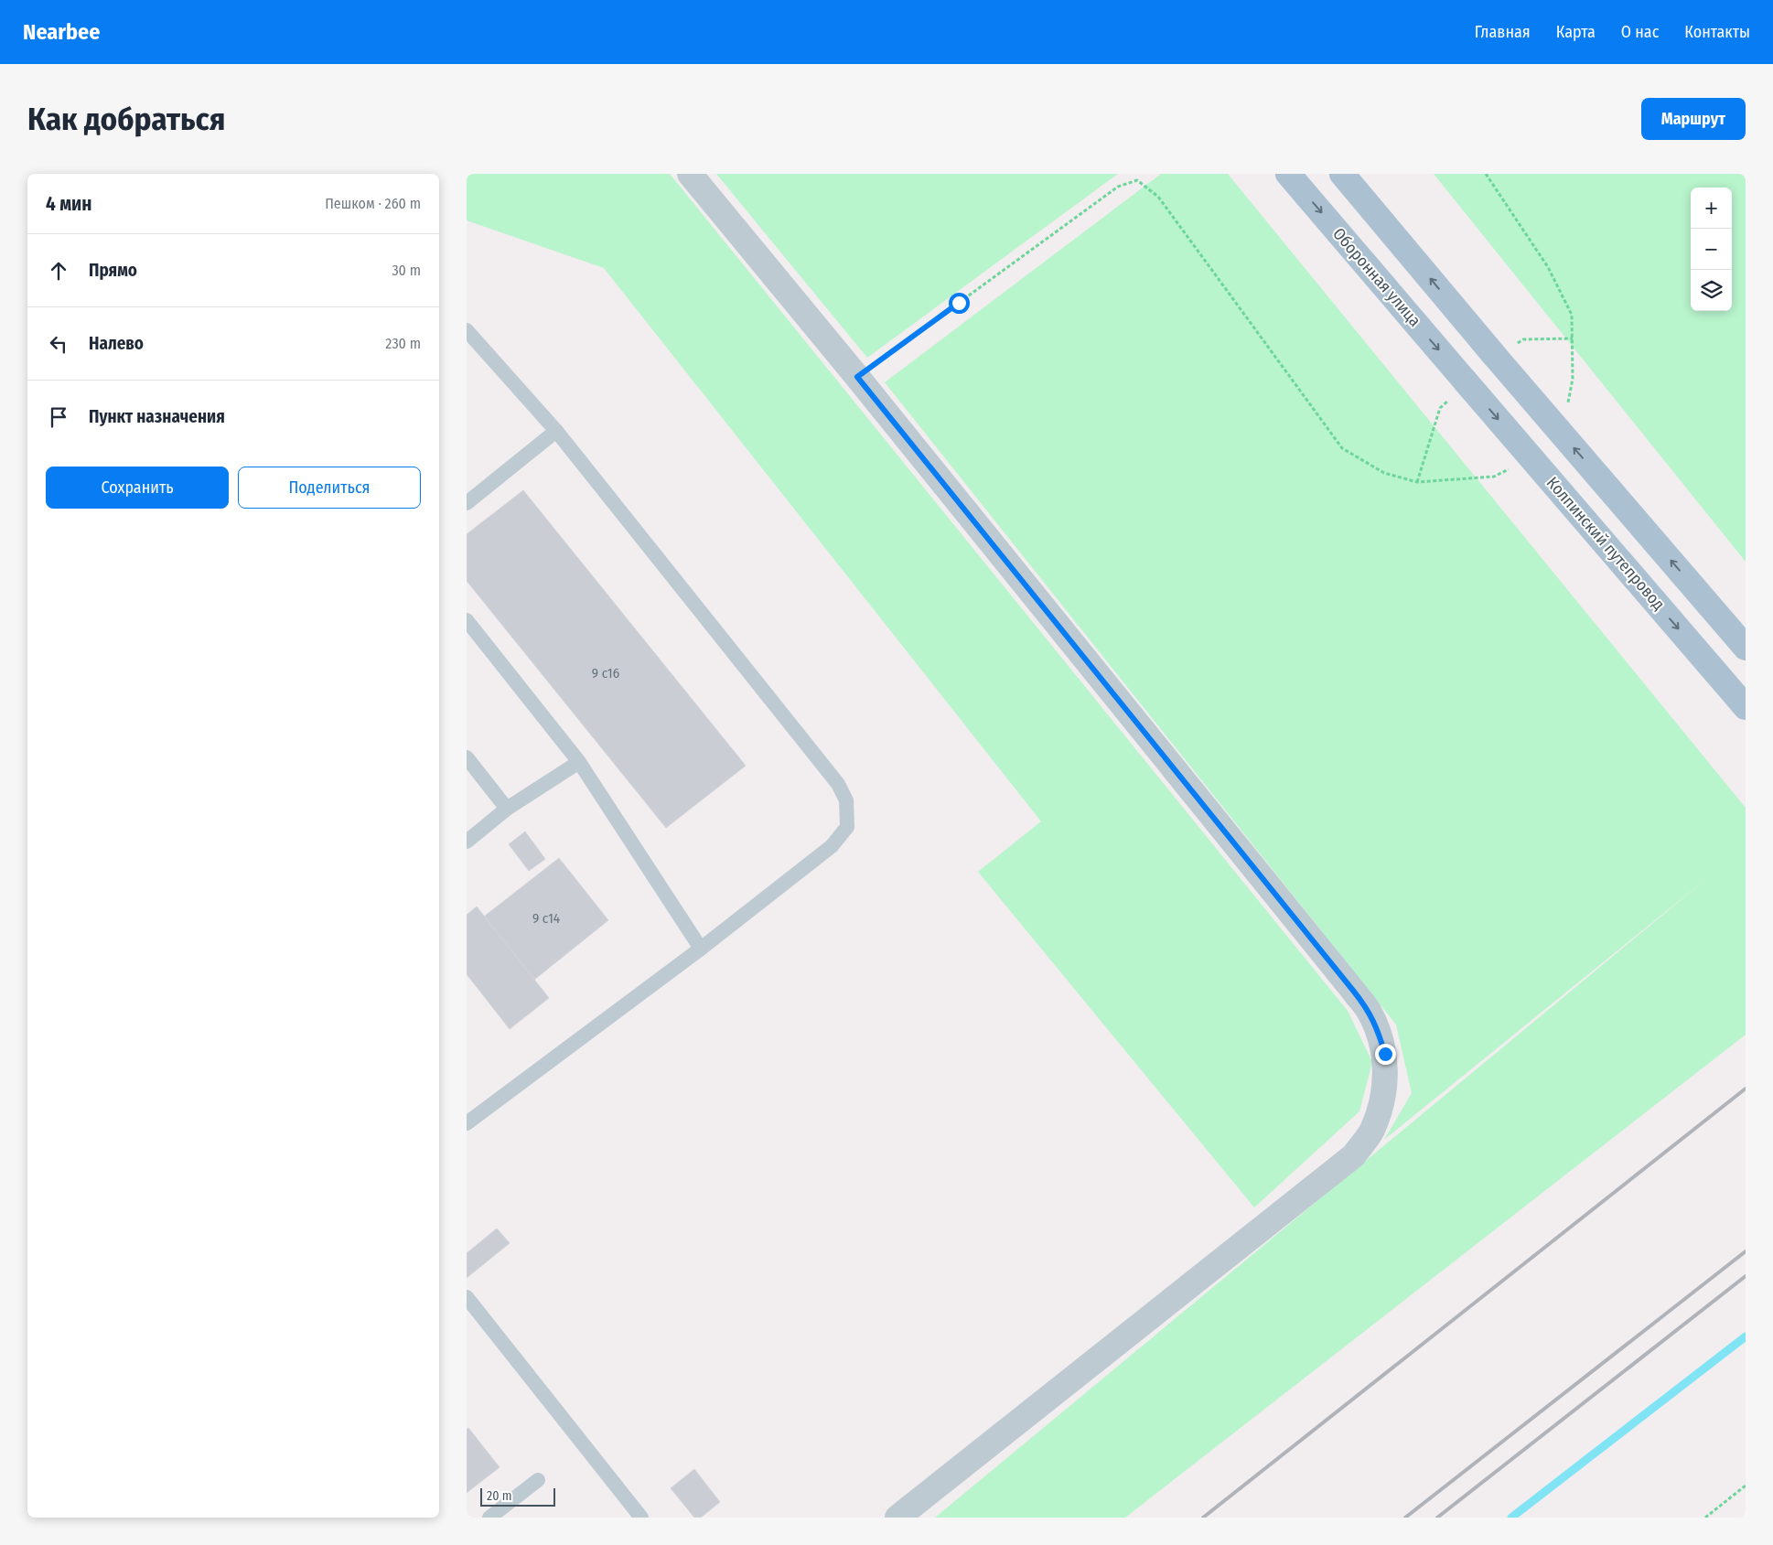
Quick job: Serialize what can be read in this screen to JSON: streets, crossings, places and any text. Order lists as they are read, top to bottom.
{
  "streets": {
    "main road": ["Оборонная улица", "Колпинский путепровод"]
  },
  "crossings": [
    ["Оборонная улица", "Колпинский путепровод"]
  ],
  "house_numbers": ["9 с16", "9 с14"],
  "scale_bar": "20 m",
  "page": {
    "header": "Nearbee",
    "nav": [
      "Главная",
      "Карта",
      "О нас",
      "Контакты"
    ],
    "buttons": [
      "Маршрут",
      ["Сохранить", "Поделиться"]
    ],
    "title": "Как добраться",
    "heading": ["4 мин", "Пешком · 260 m"],
    "map_buttons": ["+", "−"],
    "list": [
      ["Прямо", "30 m"],
      ["Налево", "230 m"],
      "Пункт назначения"
    ],
    "scale": "20 m"
  }
}
